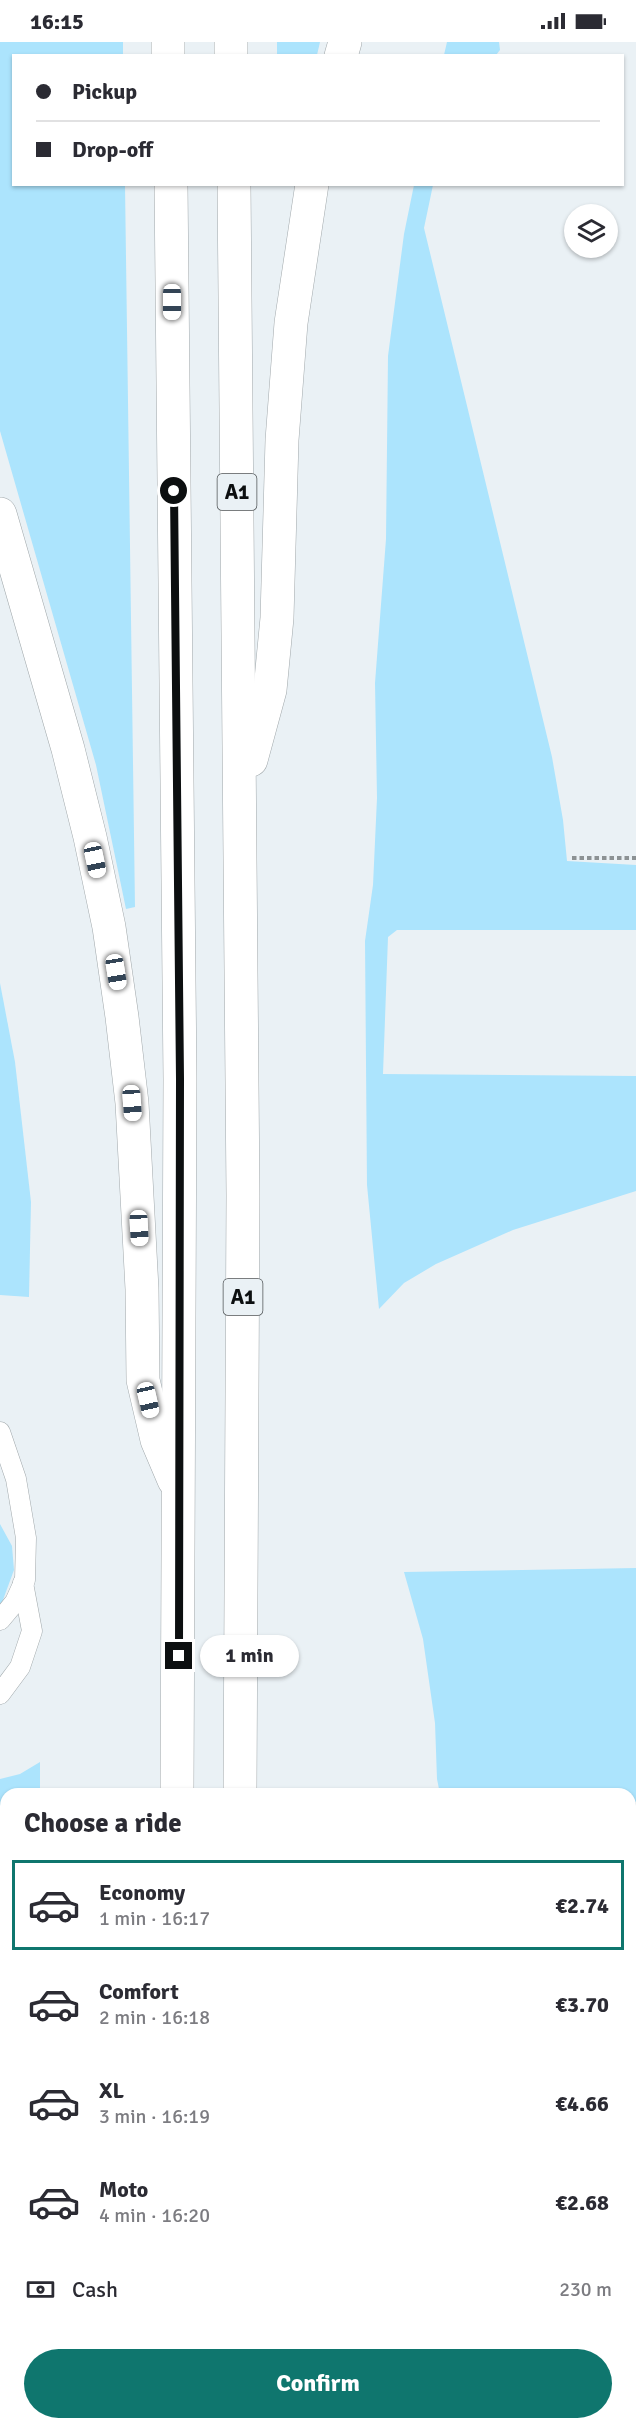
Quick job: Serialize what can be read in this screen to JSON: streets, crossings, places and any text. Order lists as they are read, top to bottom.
{
  "streets": {
    "highway": ["A1"]
  },
  "page": {
    "status": "16:15",
    "banner": ["Pickup", "Drop-off"],
    "bubble": "1 min",
    "heading": "Choose a ride",
    "list": [
      {
        "name": "Economy",
        "note": "1 min · 16:17",
        "value": "€2.74"
      },
      {
        "name": "Comfort",
        "note": "2 min · 16:18",
        "value": "€3.70"
      },
      {
        "name": "XL",
        "note": "3 min · 16:19",
        "value": "€4.66"
      },
      {
        "name": "Moto",
        "note": "4 min · 16:20",
        "value": "€2.68"
      }
    ],
    "pay": ["Cash", "230 m"],
    "buttons": "Confirm"
  }
}
